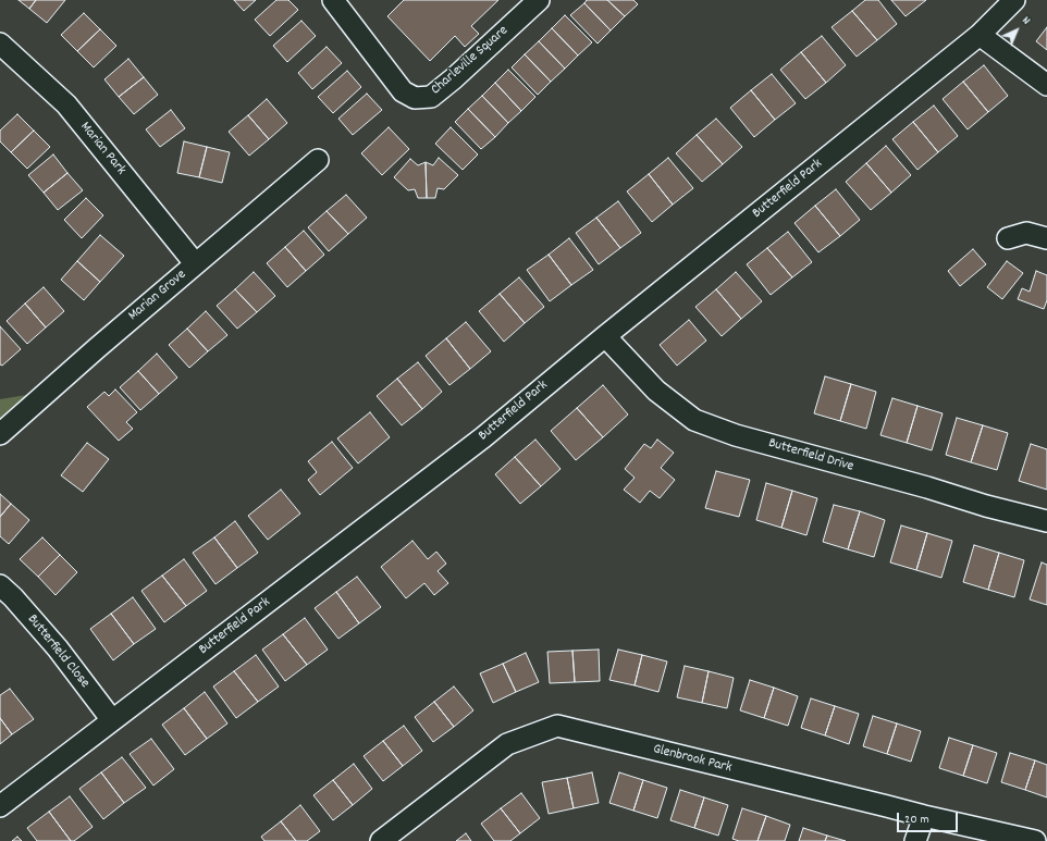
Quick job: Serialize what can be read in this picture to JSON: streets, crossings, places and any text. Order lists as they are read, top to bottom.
{
  "streets": {
    "street": [
      "Charleville Square",
      "Marian Park",
      "Butterfield Park",
      "Marian Grove",
      "Butterfield Drive",
      "Butterfield Close",
      "Glenbrook Park"
    ]
  },
  "crossings": [
    ["Marian Park", "Marian Grove"],
    ["Butterfield Park", "Butterfield Drive"],
    ["Butterfield Park", "Butterfield Close"]
  ],
  "scale_bar": "20 m",
  "north": "top right"
}
